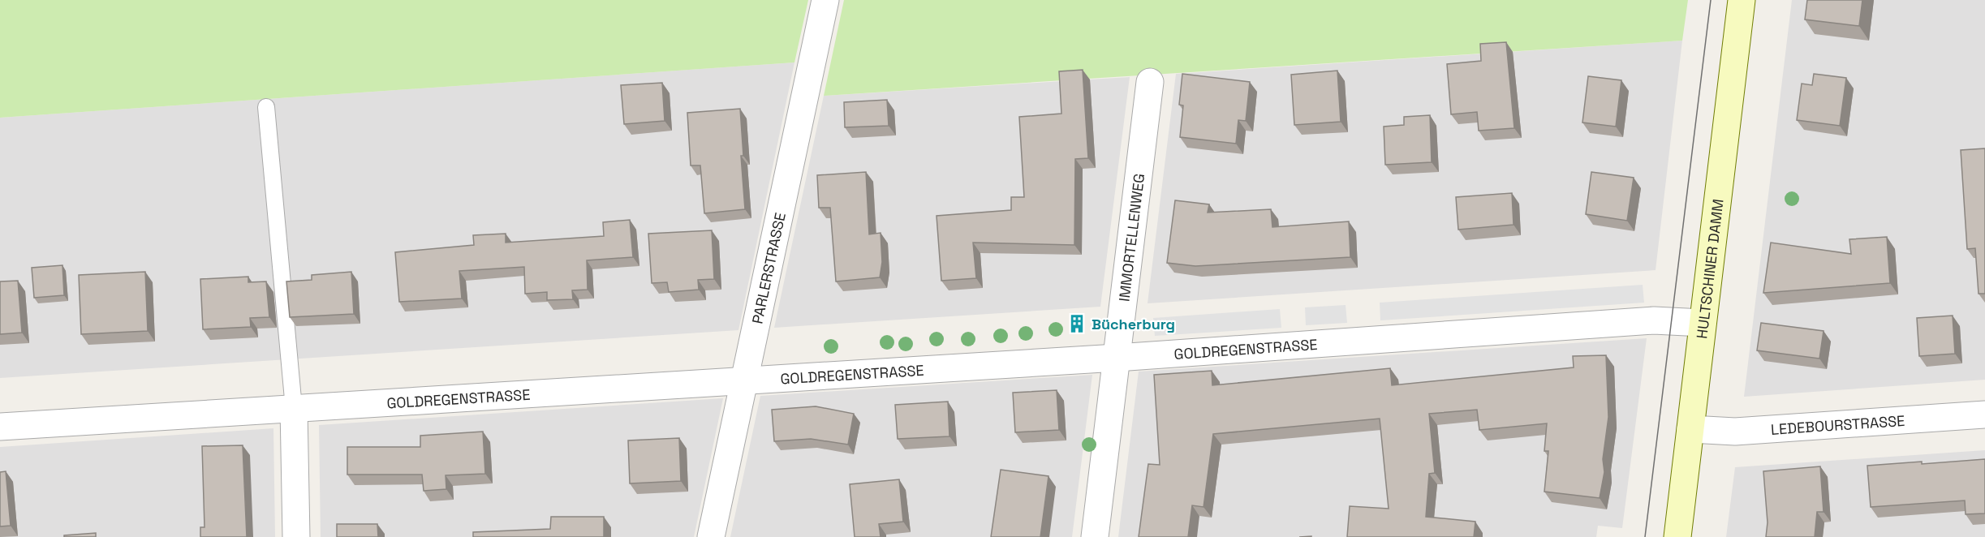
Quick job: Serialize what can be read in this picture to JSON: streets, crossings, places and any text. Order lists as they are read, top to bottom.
{
  "streets": {
    "main road": ["HULTSCHINER DAMM"],
    "street": [
      "IMMORTELLENWEG",
      "PARLERSTRASSE",
      "GOLDREGENSTRASSE",
      "LEDEBOURSTRASSE"
    ]
  },
  "crossings": [
    ["IMMORTELLENWEG", "GOLDREGENSTRASSE"],
    ["PARLERSTRASSE", "GOLDREGENSTRASSE"],
    ["HULTSCHINER DAMM", "GOLDREGENSTRASSE"],
    ["HULTSCHINER DAMM", "LEDEBOURSTRASSE"]
  ],
  "places": {
    "building": ["Bücherburg"]
  }
}
